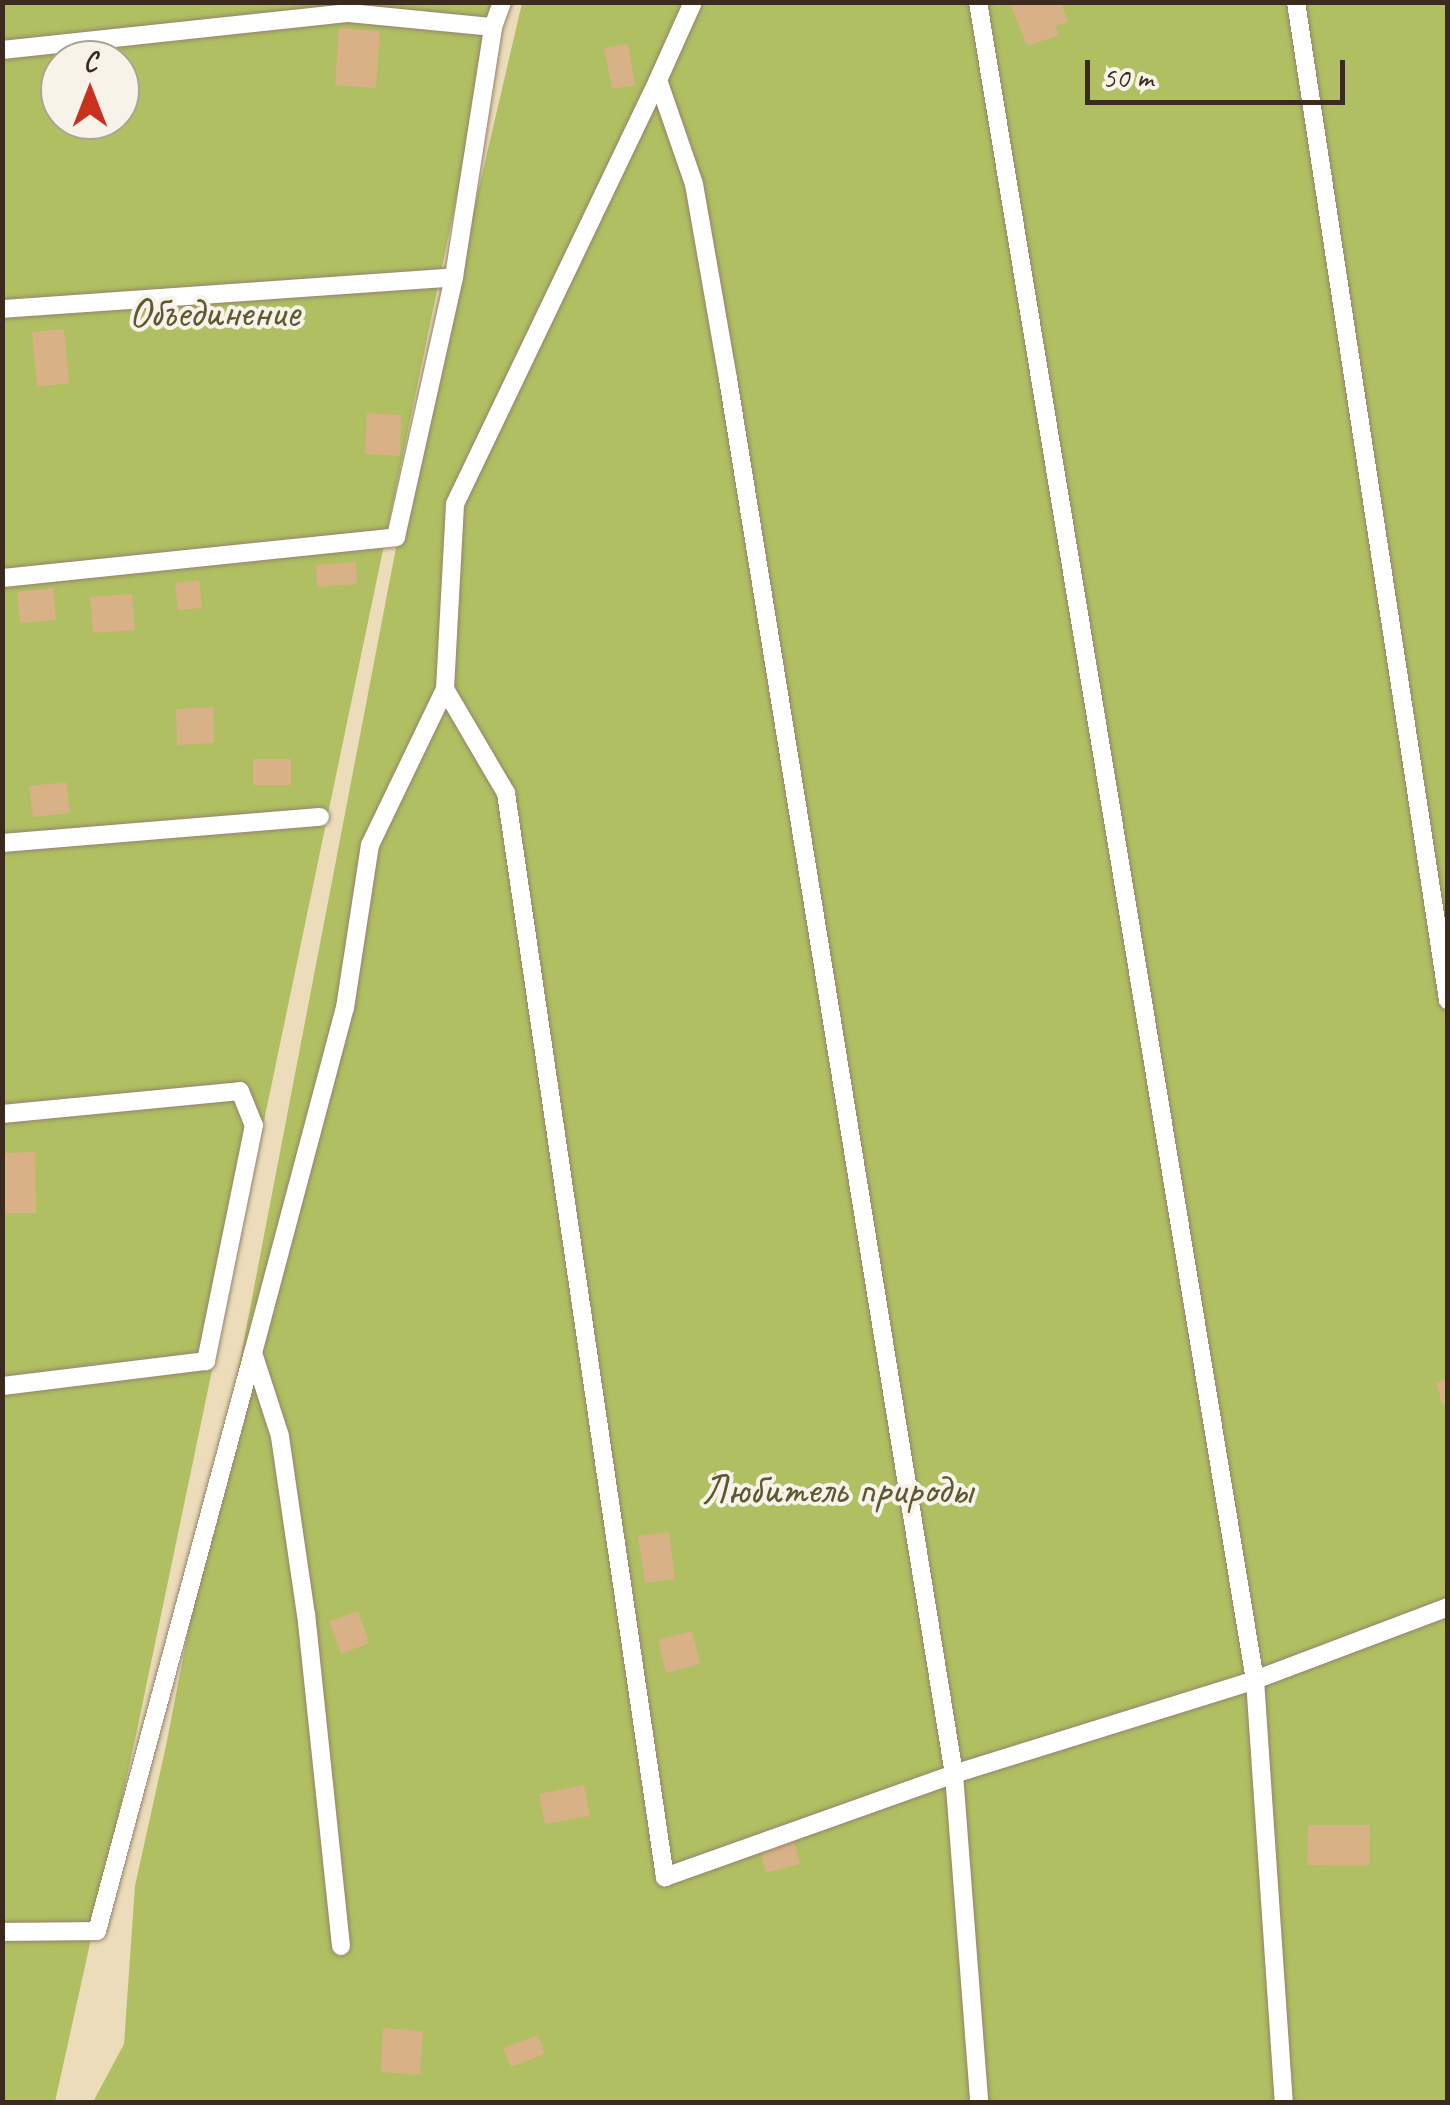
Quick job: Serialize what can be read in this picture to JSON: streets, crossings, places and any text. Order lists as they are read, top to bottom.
{
  "parks": ["Объединение", "Любитель природы"],
  "scale_bar": "50 m",
  "north": "top"
}
